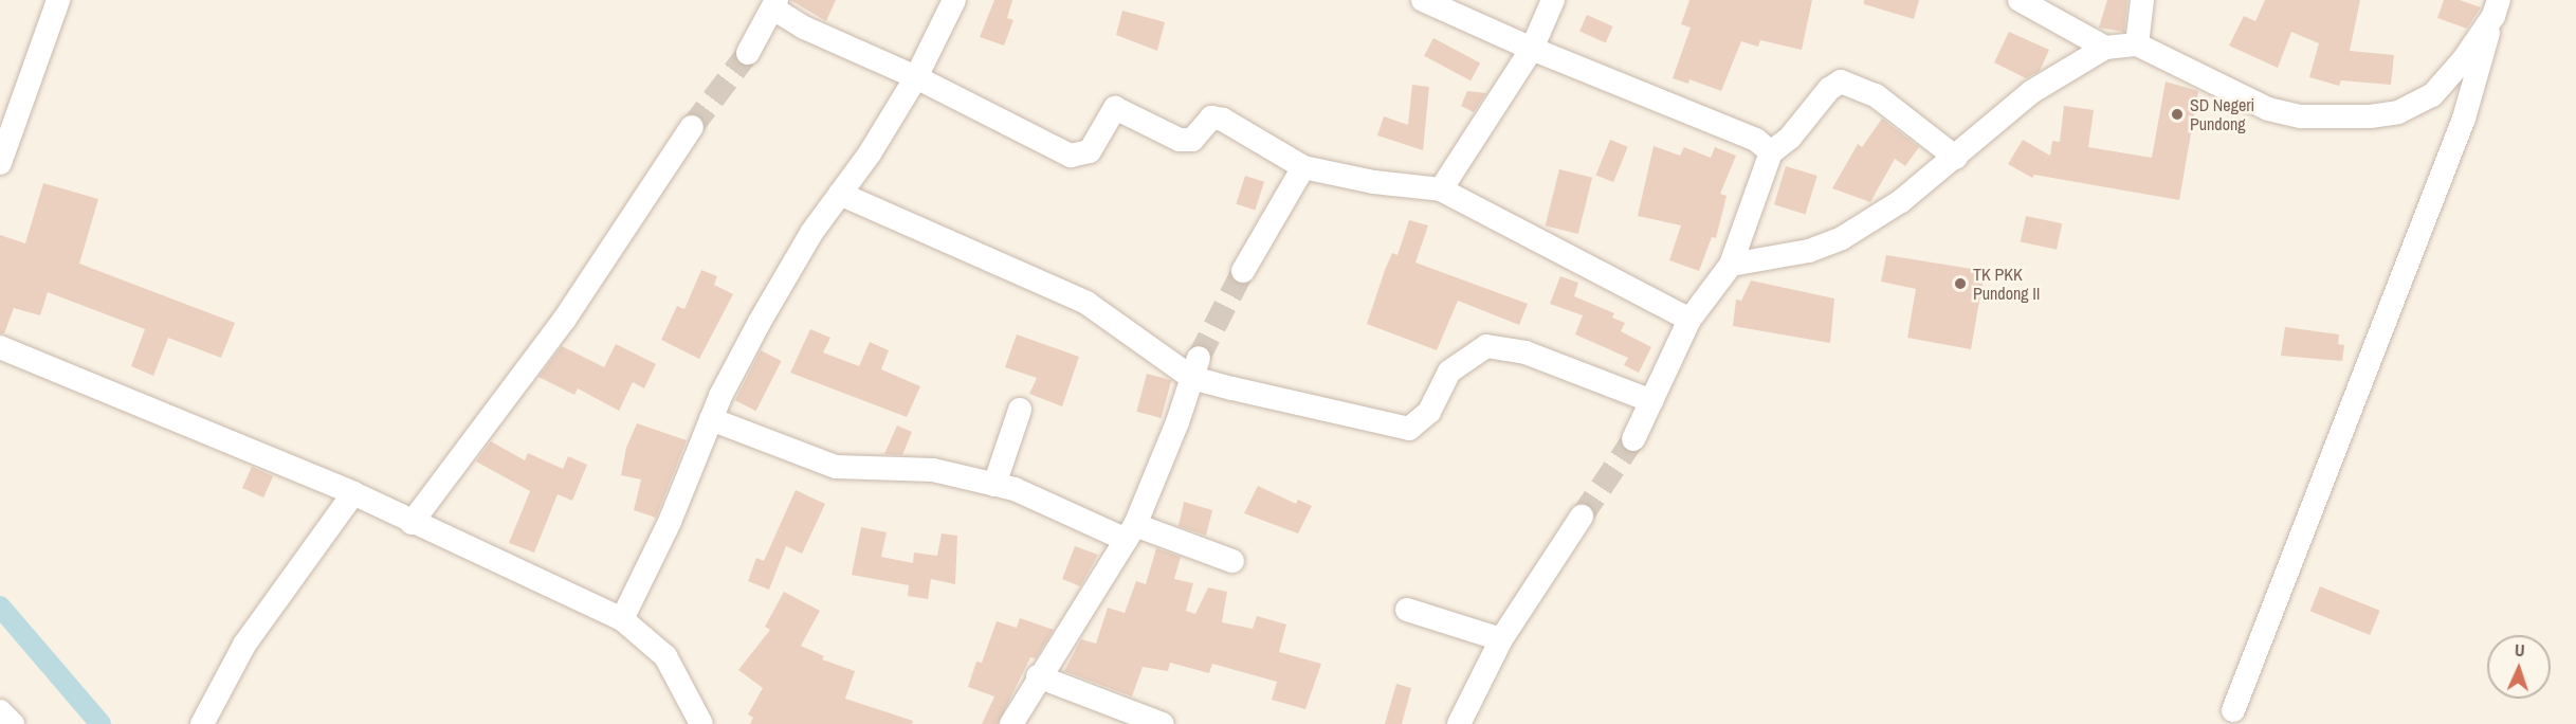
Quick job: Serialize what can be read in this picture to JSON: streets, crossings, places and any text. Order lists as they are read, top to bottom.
{
  "places": ["SD Negeri Pundong", "TK PKK Pundong II"],
  "north": "top"
}
